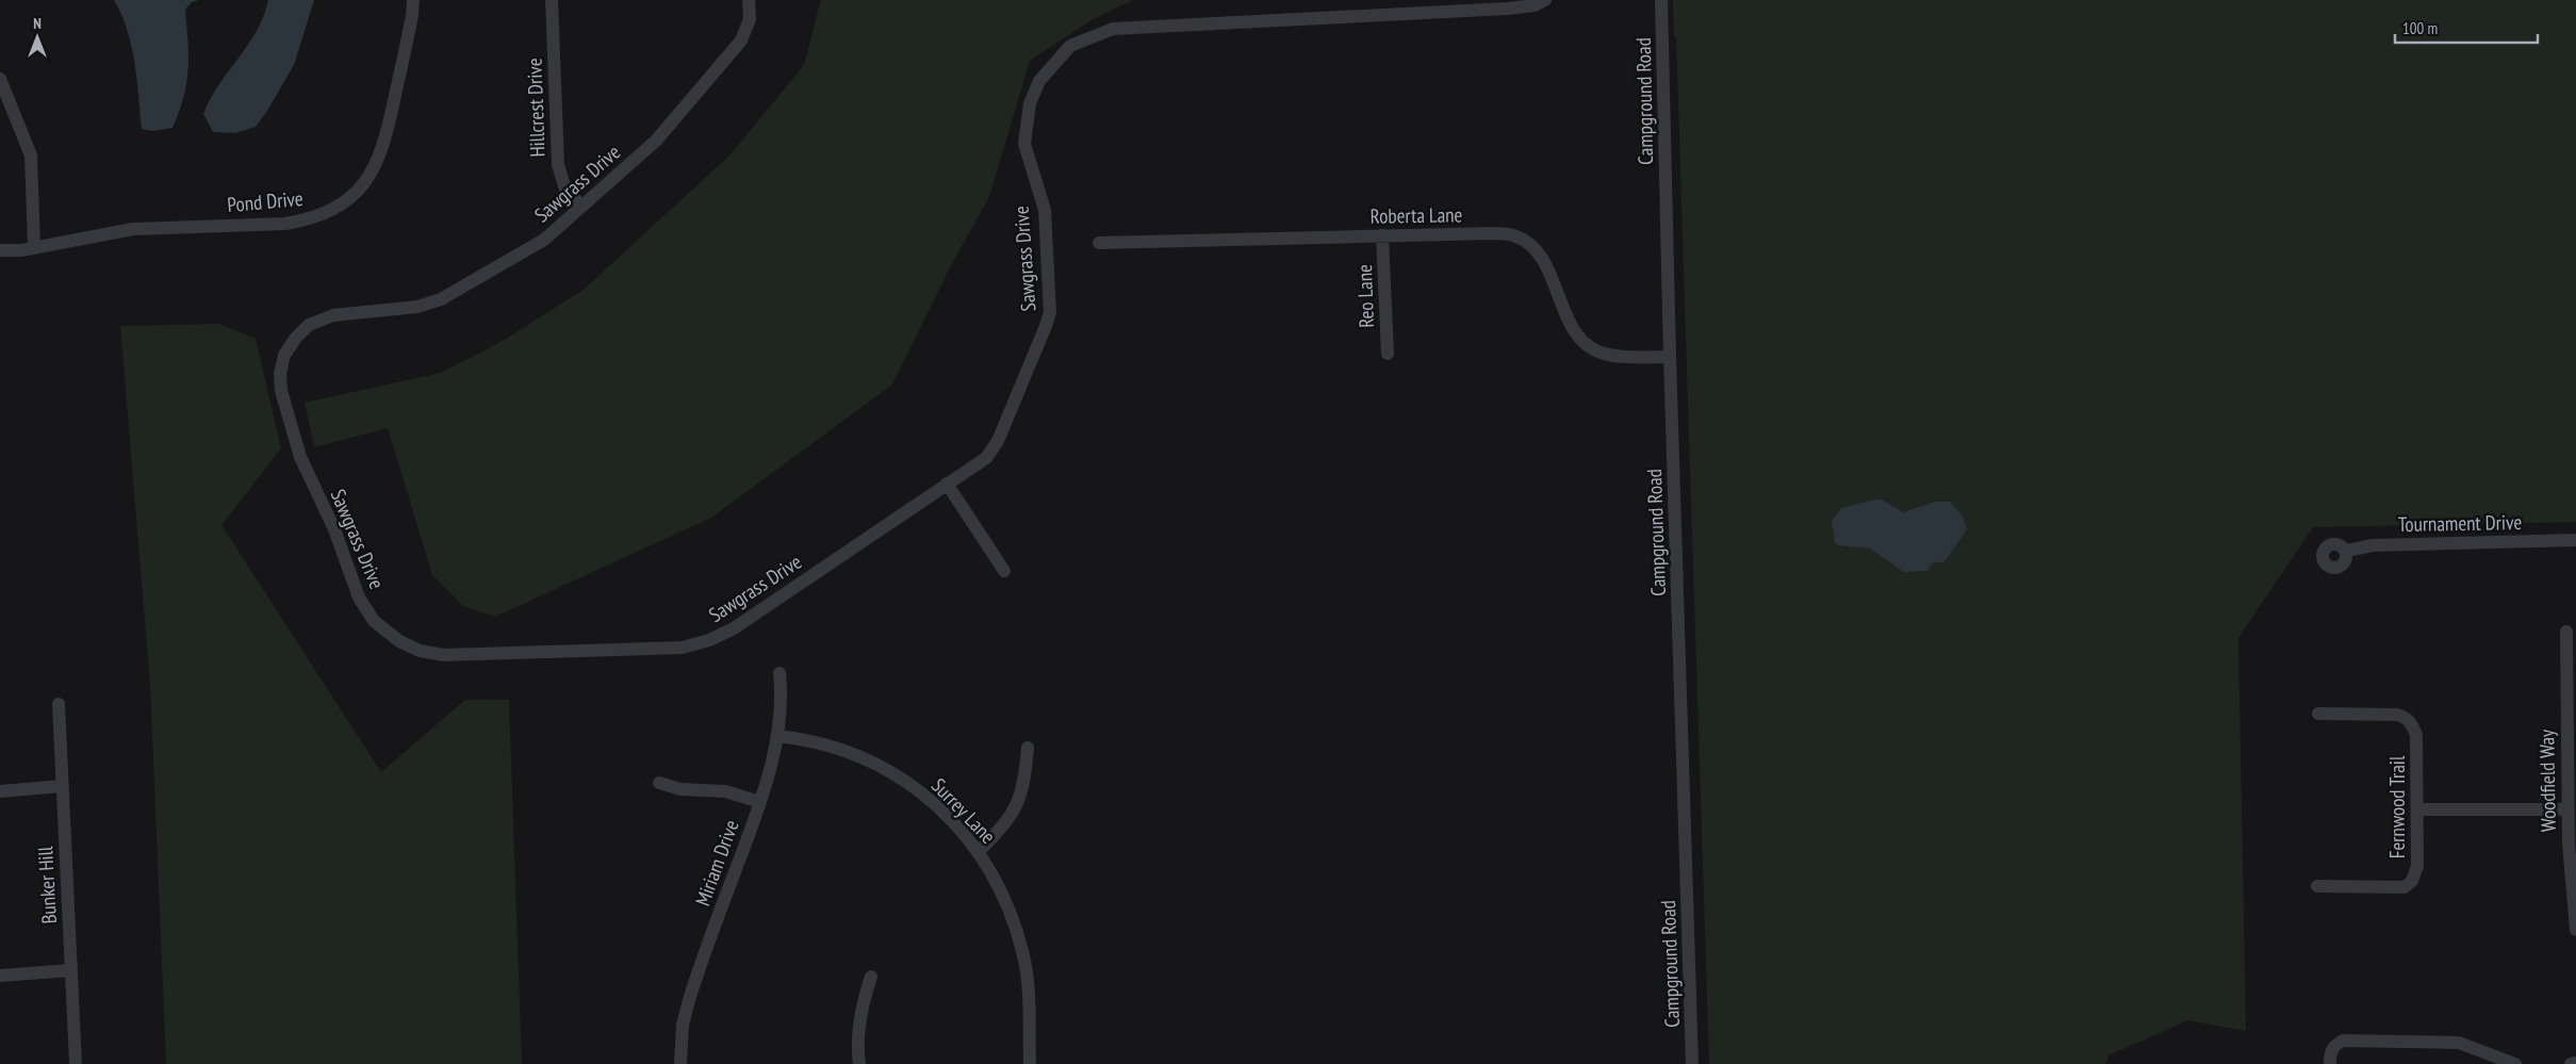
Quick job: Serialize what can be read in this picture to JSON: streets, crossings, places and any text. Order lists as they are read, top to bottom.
{
  "streets": {
    "street": [
      "Campground Road",
      "Hillcrest Drive",
      "Sawgrass Drive",
      "Pond Drive",
      "Roberta Lane",
      "Reo Lane",
      "Tournament Drive",
      "Woodfield Way",
      "Fernwood Trail",
      "Surrey Lane",
      "Miriam Drive",
      "Bunker Hill"
    ]
  },
  "crossings": [
    ["Campground Road", "Roberta Lane"],
    ["Hillcrest Drive", "Sawgrass Drive"],
    ["Roberta Lane", "Reo Lane"],
    ["Surrey Lane", "Miriam Drive"]
  ],
  "scale_bar": "100 m",
  "north": "top"
}
